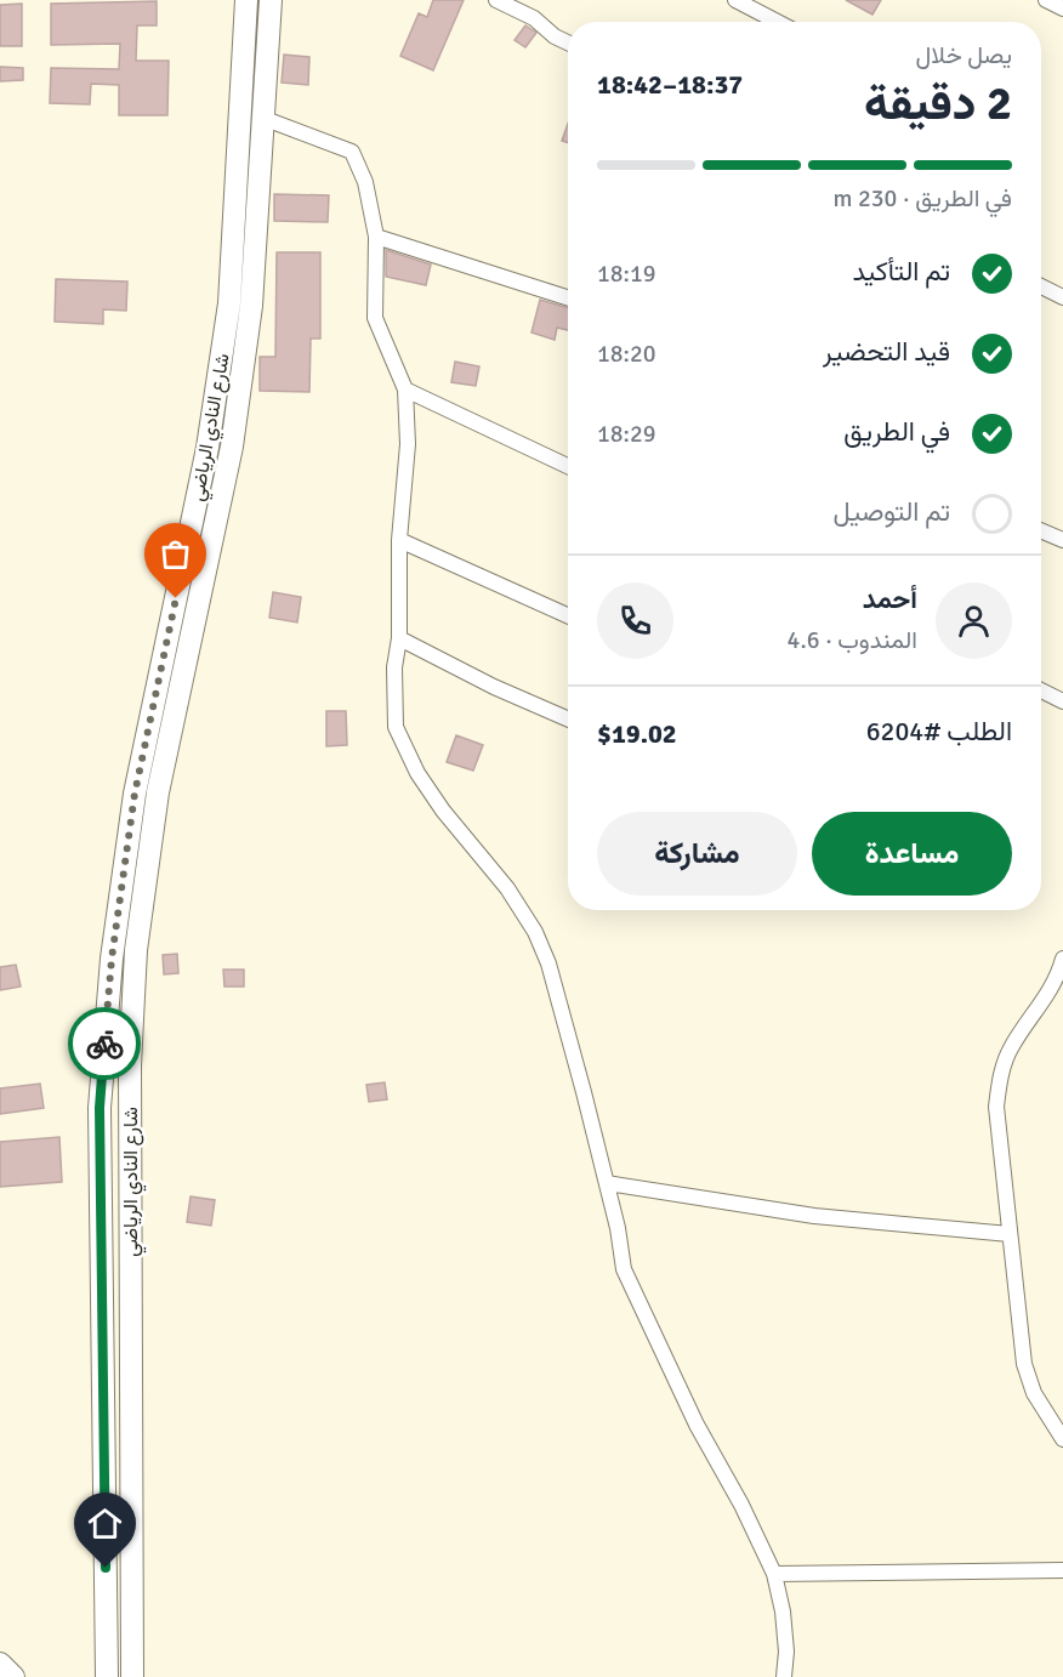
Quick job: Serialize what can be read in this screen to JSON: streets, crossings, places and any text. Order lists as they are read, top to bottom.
{
  "streets": {
    "main road": ["شارع النادي الرياضي"]
  },
  "page": {
    "heading": ["2 دقيقة", "يصل خلال", "18:37–18:42"],
    "panel": [
      "أحمد",
      "المندوب · 4.6",
      "الطلب #6204",
      "$19.02"
    ],
    "bar": "في الطريق · 230 m",
    "list": [
      ["تم التأكيد", "18:19"],
      ["قيد التحضير", "18:20"],
      ["في الطريق", "18:29"],
      "تم التوصيل"
    ],
    "buttons": ["مساعدة", "مشاركة"]
  }
}
